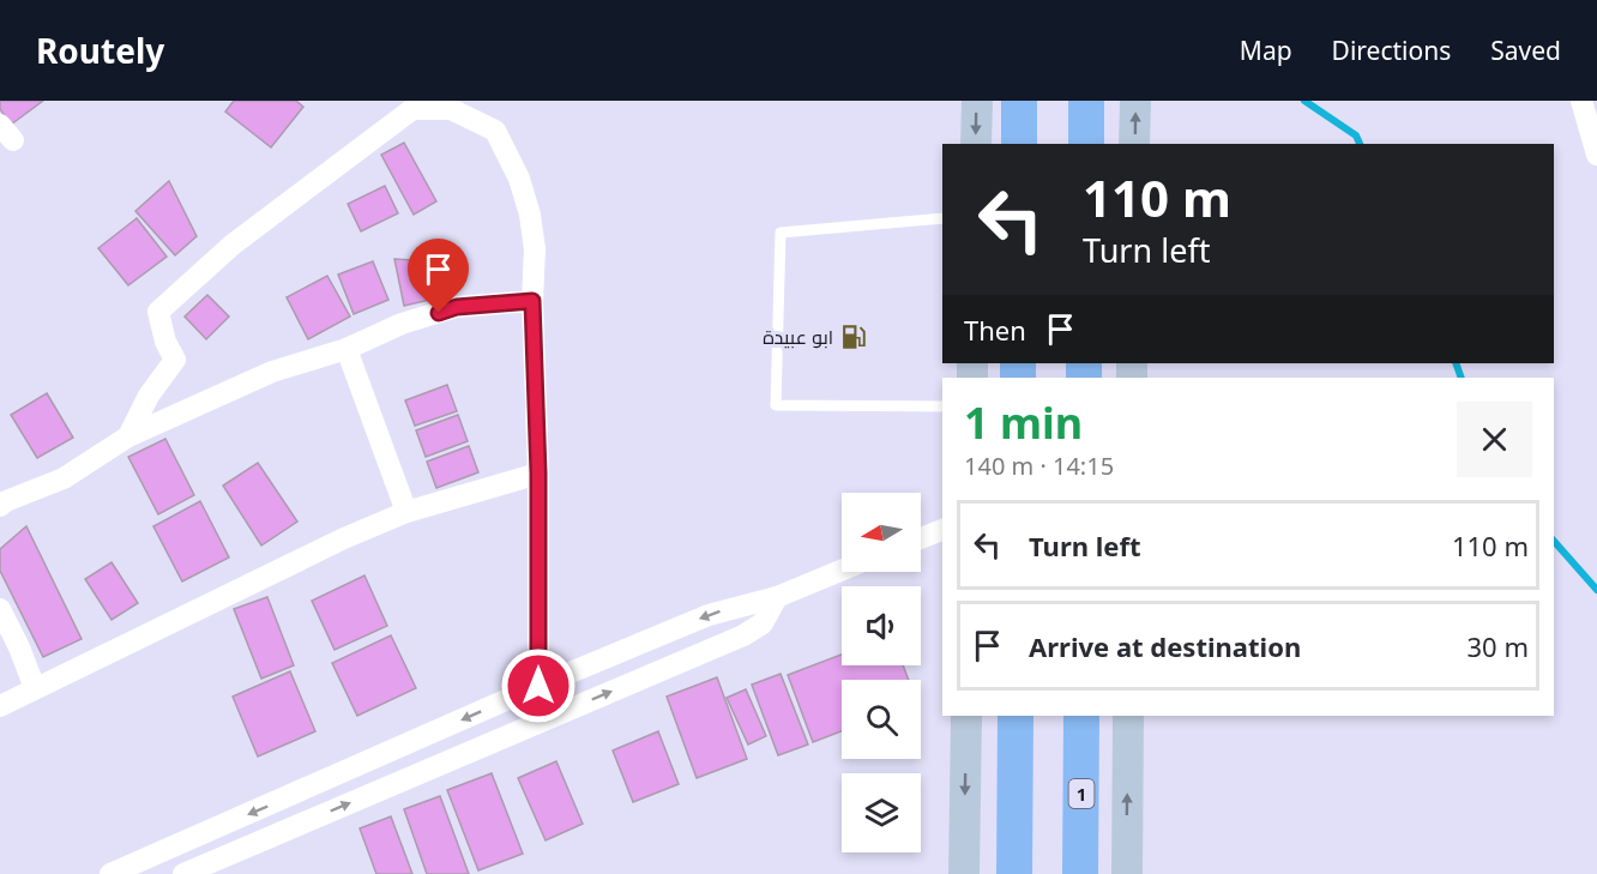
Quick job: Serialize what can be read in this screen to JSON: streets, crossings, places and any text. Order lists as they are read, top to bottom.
{
  "streets": {
    "highway": ["1"]
  },
  "places": {
    "fuel station": ["ابو عبيدة"]
  },
  "north": "left",
  "page": {
    "header": "Routely",
    "nav": ["Map", "Directions", "Saved"],
    "turn": ["110 m", "Turn left"],
    "then": "Then",
    "heading": ["1 min", "140 m · 14:15"],
    "list": [
      {
        "name": "Turn left",
        "value": "110 m"
      },
      {
        "name": "Arrive at destination",
        "value": "30 m"
      }
    ]
  }
}
